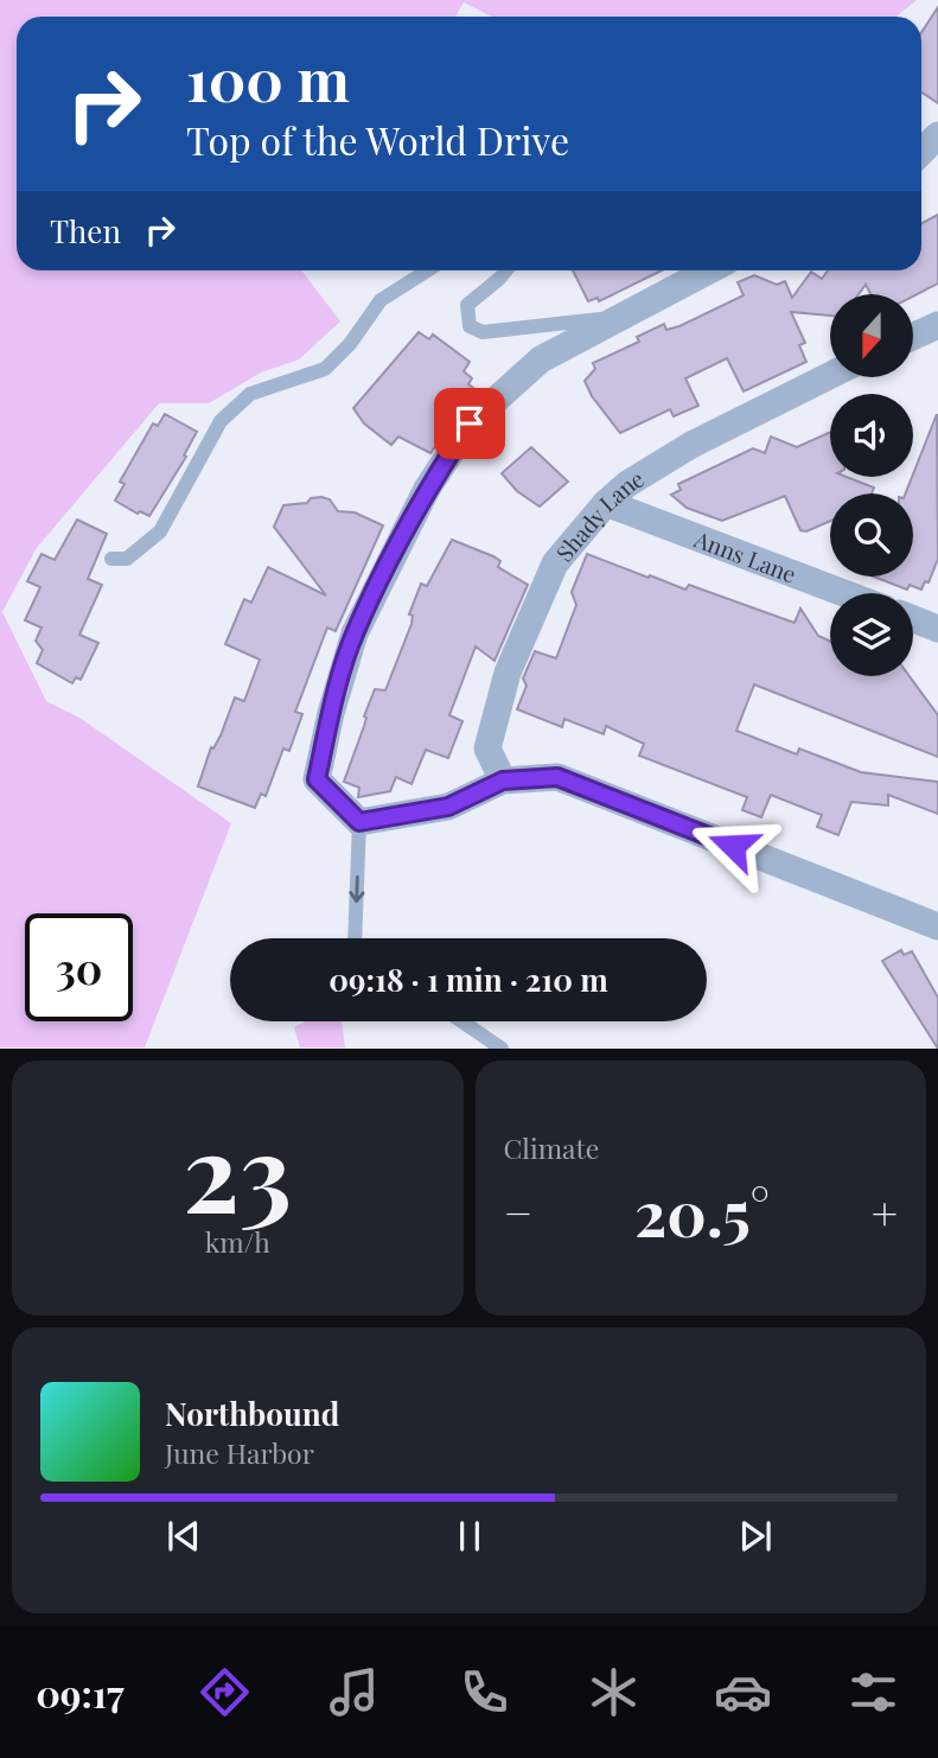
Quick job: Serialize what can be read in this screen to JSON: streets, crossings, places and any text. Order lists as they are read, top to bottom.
{
  "streets": {
    "street": ["Shady Lane", "Anns Lane"]
  },
  "crossings": [
    ["Shady Lane", "Anns Lane"]
  ],
  "north": "bottom",
  "page": {
    "turn": ["100 m", "Top of the World Drive"],
    "then": "Then",
    "limit": "30",
    "trip": "09:18 · 1 min · 210 m",
    "tile": [
      ["23", "km/h"],
      "Climate"
    ],
    "heat": ["−", "20.5°", "+"],
    "song": ["Northbound", "June Harbor"],
    "tabs": "09:17"
  }
}
